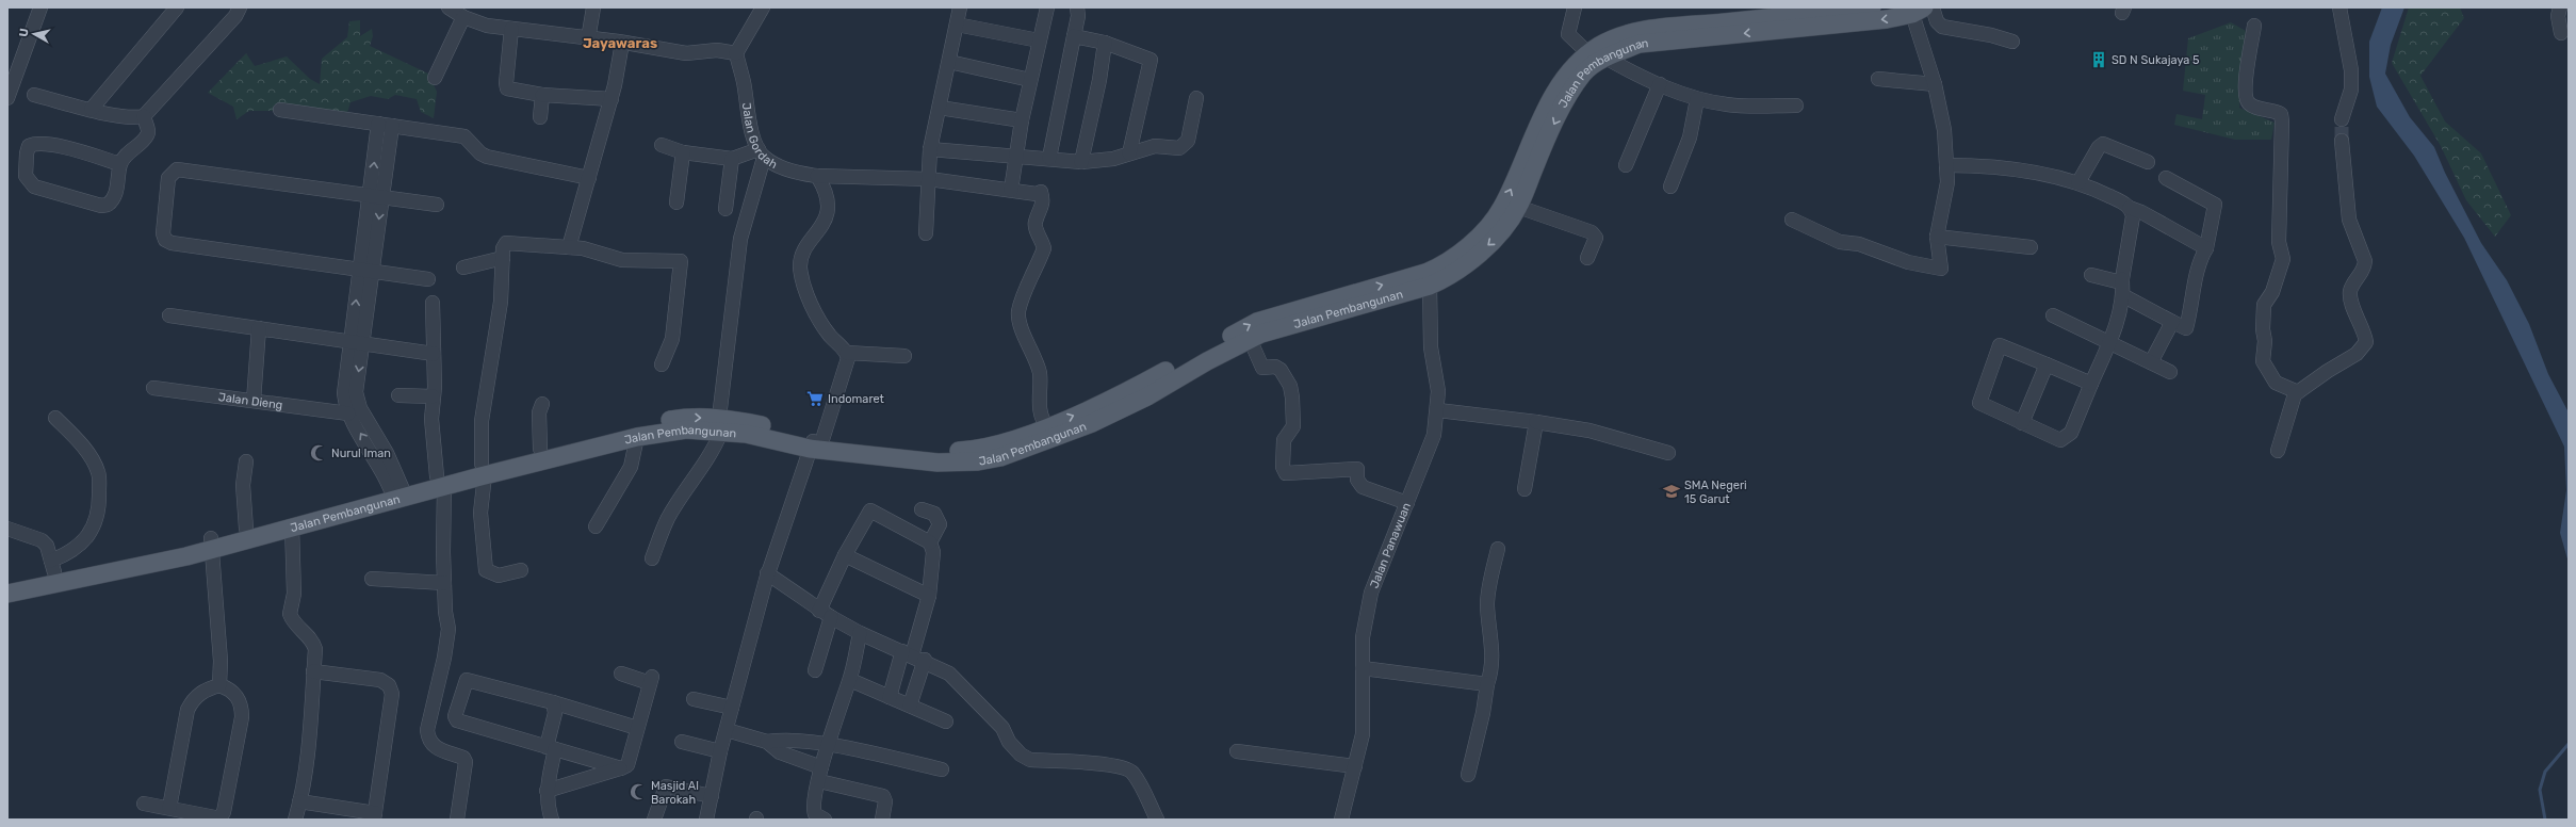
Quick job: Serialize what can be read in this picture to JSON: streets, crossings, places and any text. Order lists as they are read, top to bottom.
{
  "streets": {
    "main road": ["Jalan Pembangunan"],
    "street": ["Jalan Gordah", "Jalan Dieng", "Jalan Panawuan"]
  },
  "crossings": [
    ["Jalan Pembangunan", "Jalan Gordah"],
    ["Jalan Pembangunan", "Jalan Panawuan"]
  ],
  "districts": ["Jayawaras"],
  "places": {
    "building": ["SD N Sukajaya 5"],
    "supermarket": ["Indomaret"],
    "mosque": ["Nurul Iman", "Masjid Al Barokah"],
    "school or university": ["SMA Negeri 15 Garut"]
  },
  "north": "left"
}
